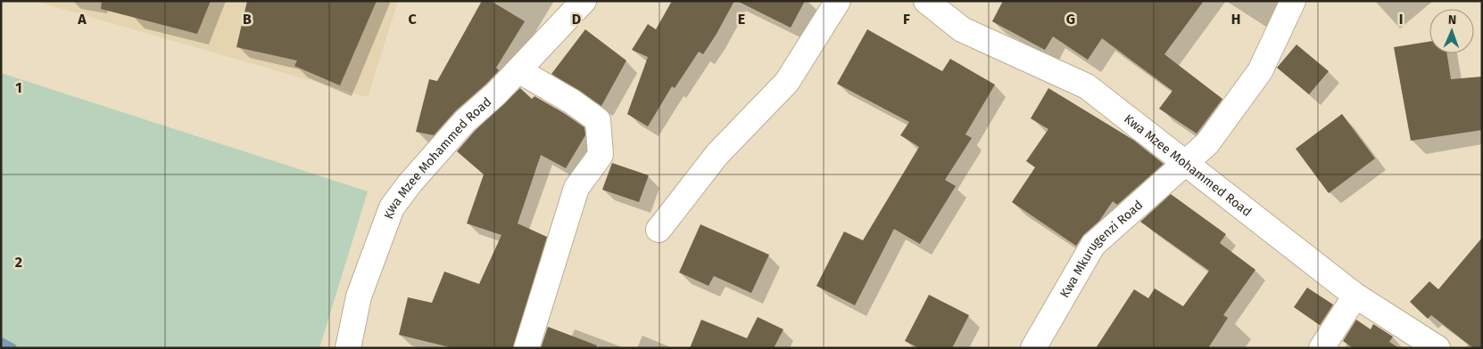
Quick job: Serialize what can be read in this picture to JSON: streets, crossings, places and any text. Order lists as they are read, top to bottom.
{
  "streets": {
    "street": ["Kwa Mzee Mohammed Road", "Kwa Mkurugenzi Road"]
  },
  "crossings": [
    ["Kwa Mzee Mohammed Road", "Kwa Mkurugenzi Road"]
  ],
  "north": "top",
  "grid": {
    "columns": [
      "A",
      "B",
      "C",
      "D",
      "E",
      "F",
      "G",
      "H",
      "I"
    ],
    "rows": ["1", "2"]
  }
}
